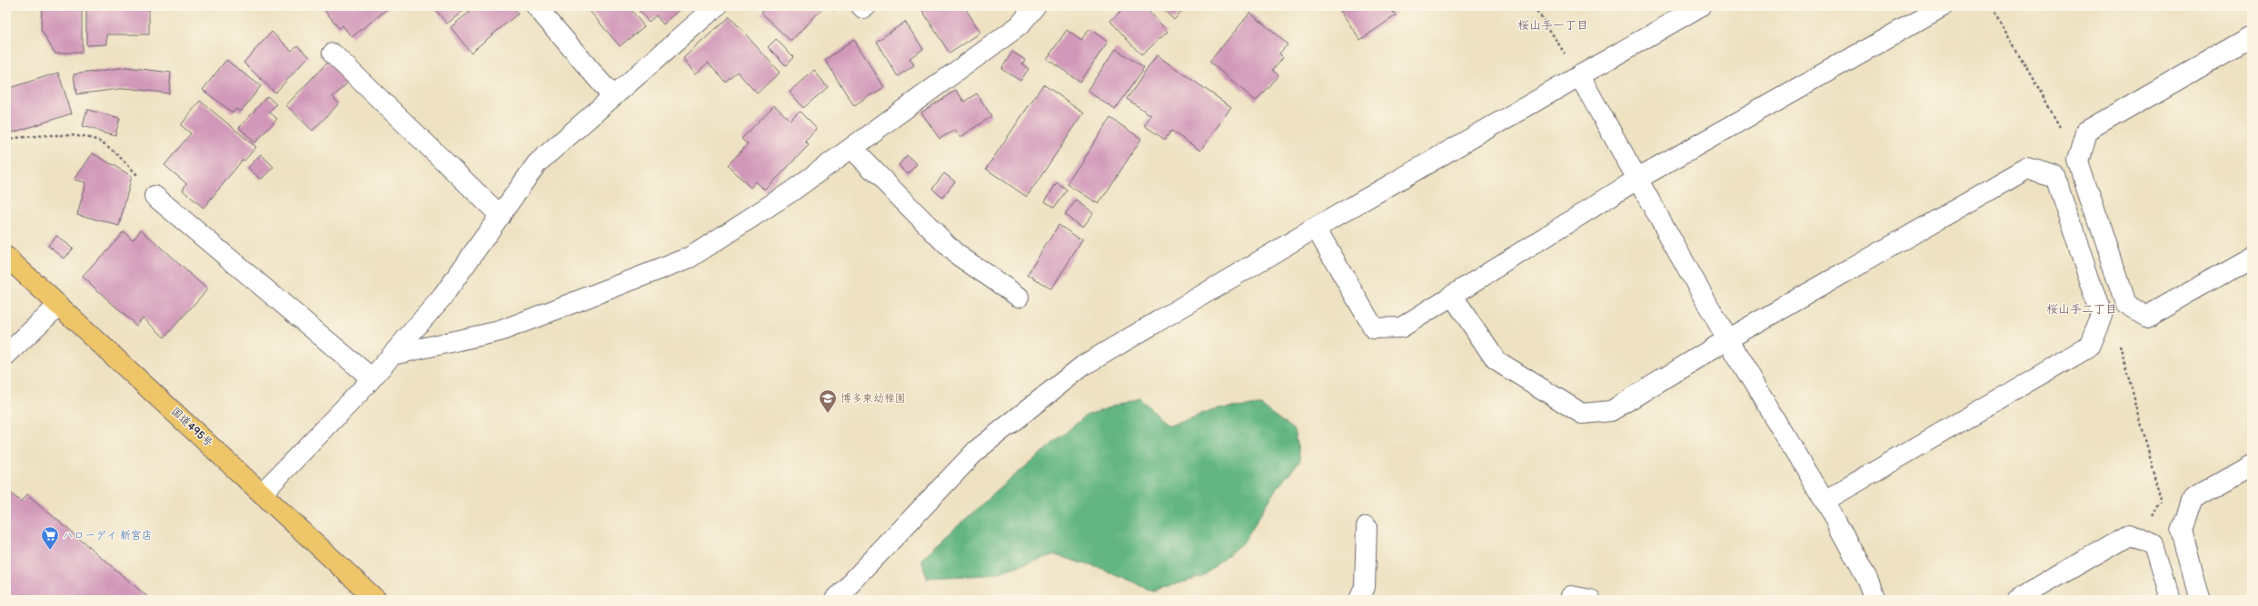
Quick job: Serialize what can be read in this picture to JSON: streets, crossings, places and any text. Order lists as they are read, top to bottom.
{
  "streets": {
    "highway": ["国道495号"]
  },
  "districts": ["桜山手一丁目", "桜山手二丁目"],
  "places": {
    "school or university": ["博多東幼稚園"],
    "supermarket": ["ハローデイ 新宮店"]
  }
}
